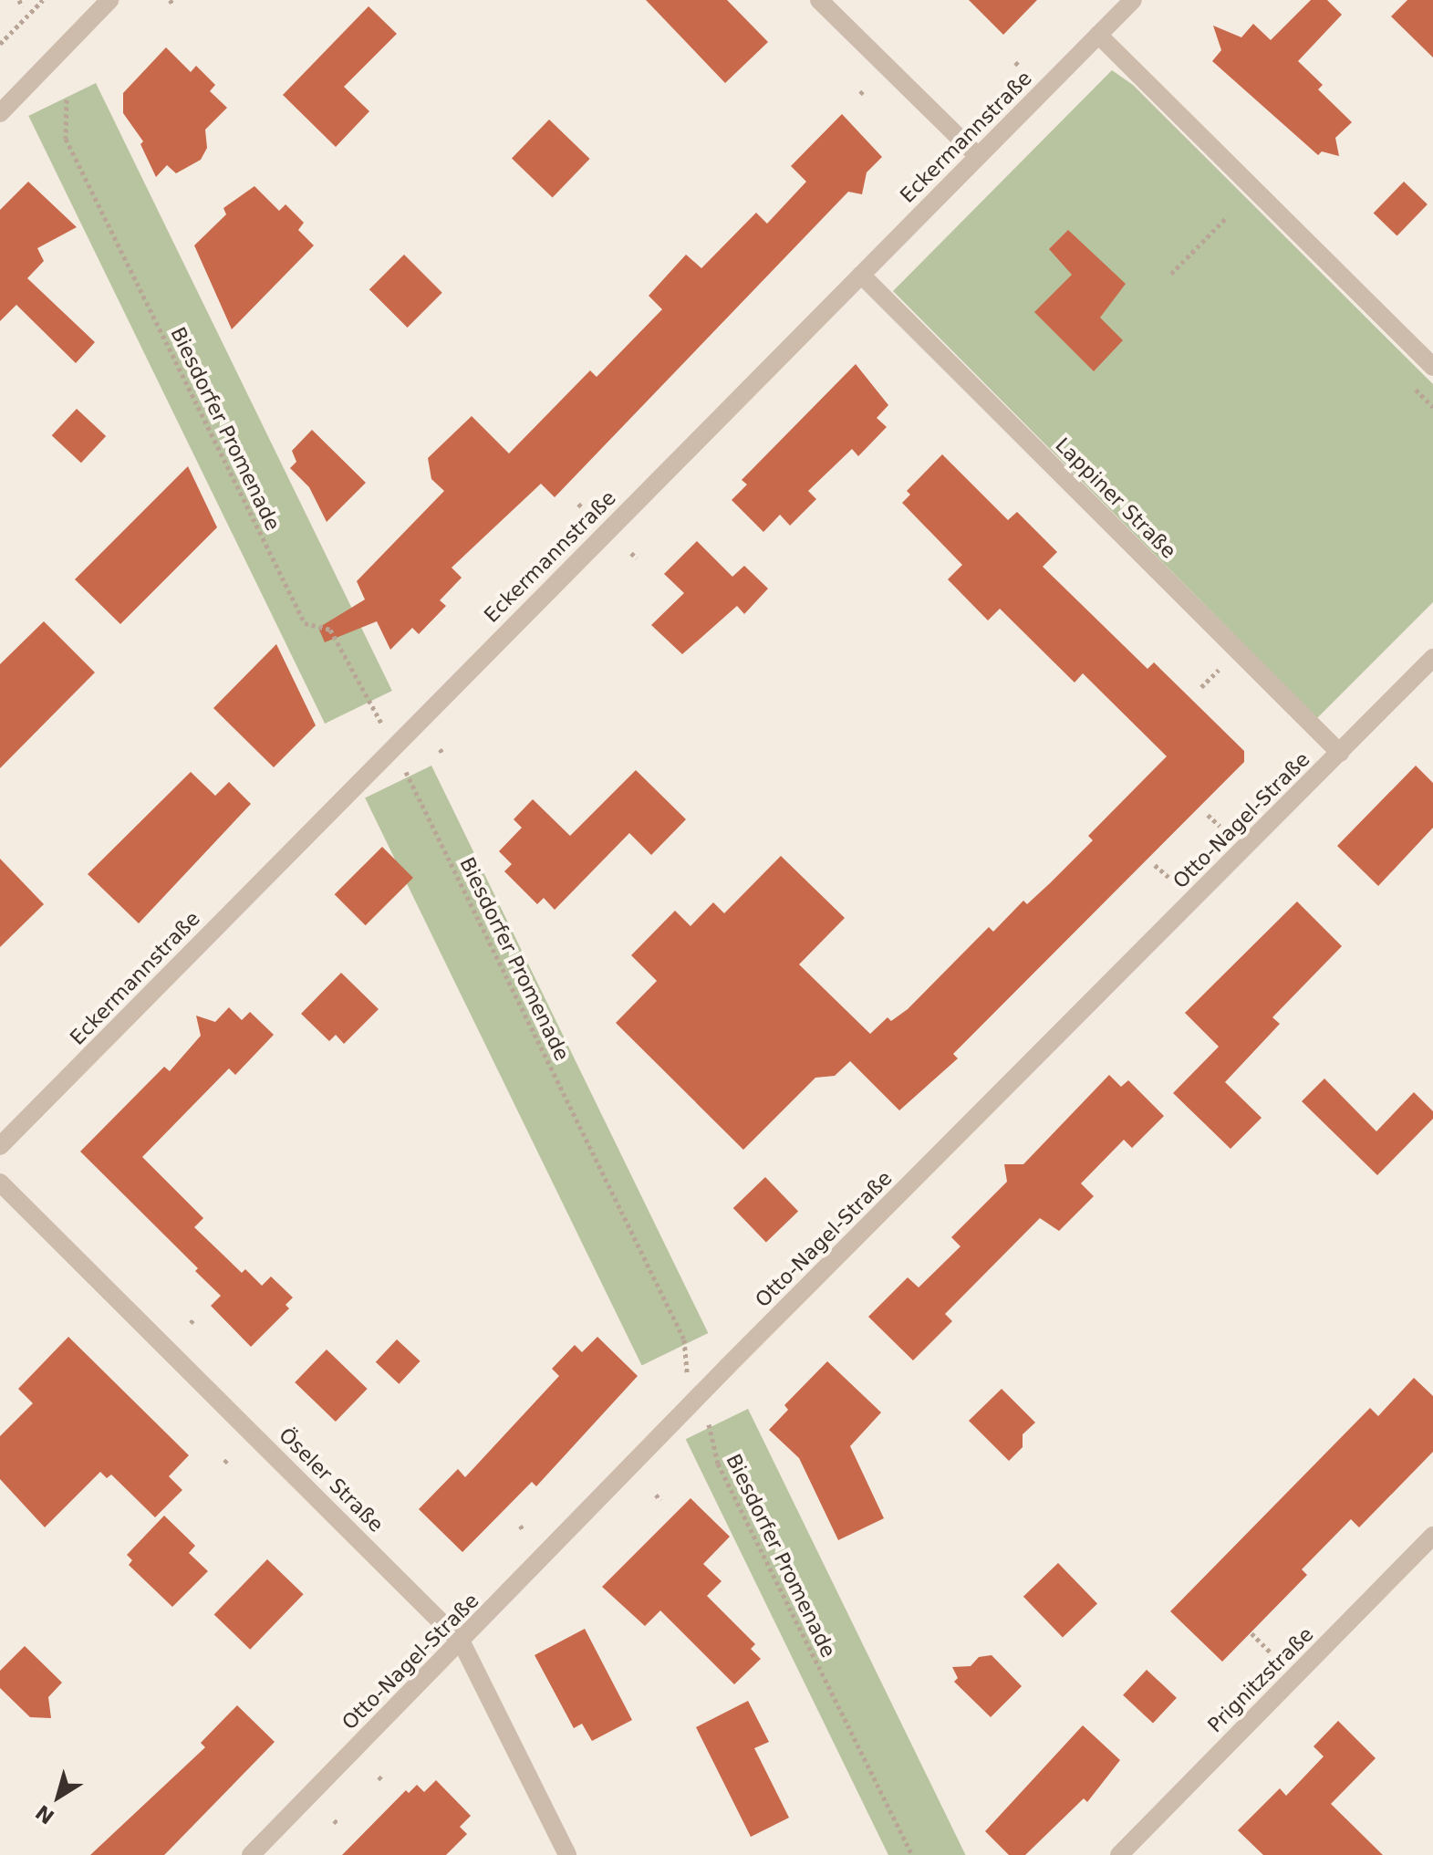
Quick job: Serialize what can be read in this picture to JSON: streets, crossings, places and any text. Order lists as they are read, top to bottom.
{
  "streets": {
    "street": [
      "Eckermannstraße",
      "Lappiner Straße",
      "Otto-Nagel-Straße",
      "Öseler Straße",
      "Prignitzstraße"
    ],
    "path": ["Biesdorfer Promenade"]
  },
  "crossings": [
    ["Eckermannstraße", "Biesdorfer Promenade"],
    ["Eckermannstraße", "Lappiner Straße"],
    ["Biesdorfer Promenade", "Otto-Nagel-Straße"],
    ["Lappiner Straße", "Otto-Nagel-Straße"],
    ["Otto-Nagel-Straße", "Öseler Straße"]
  ],
  "north": "bottom left"
}
